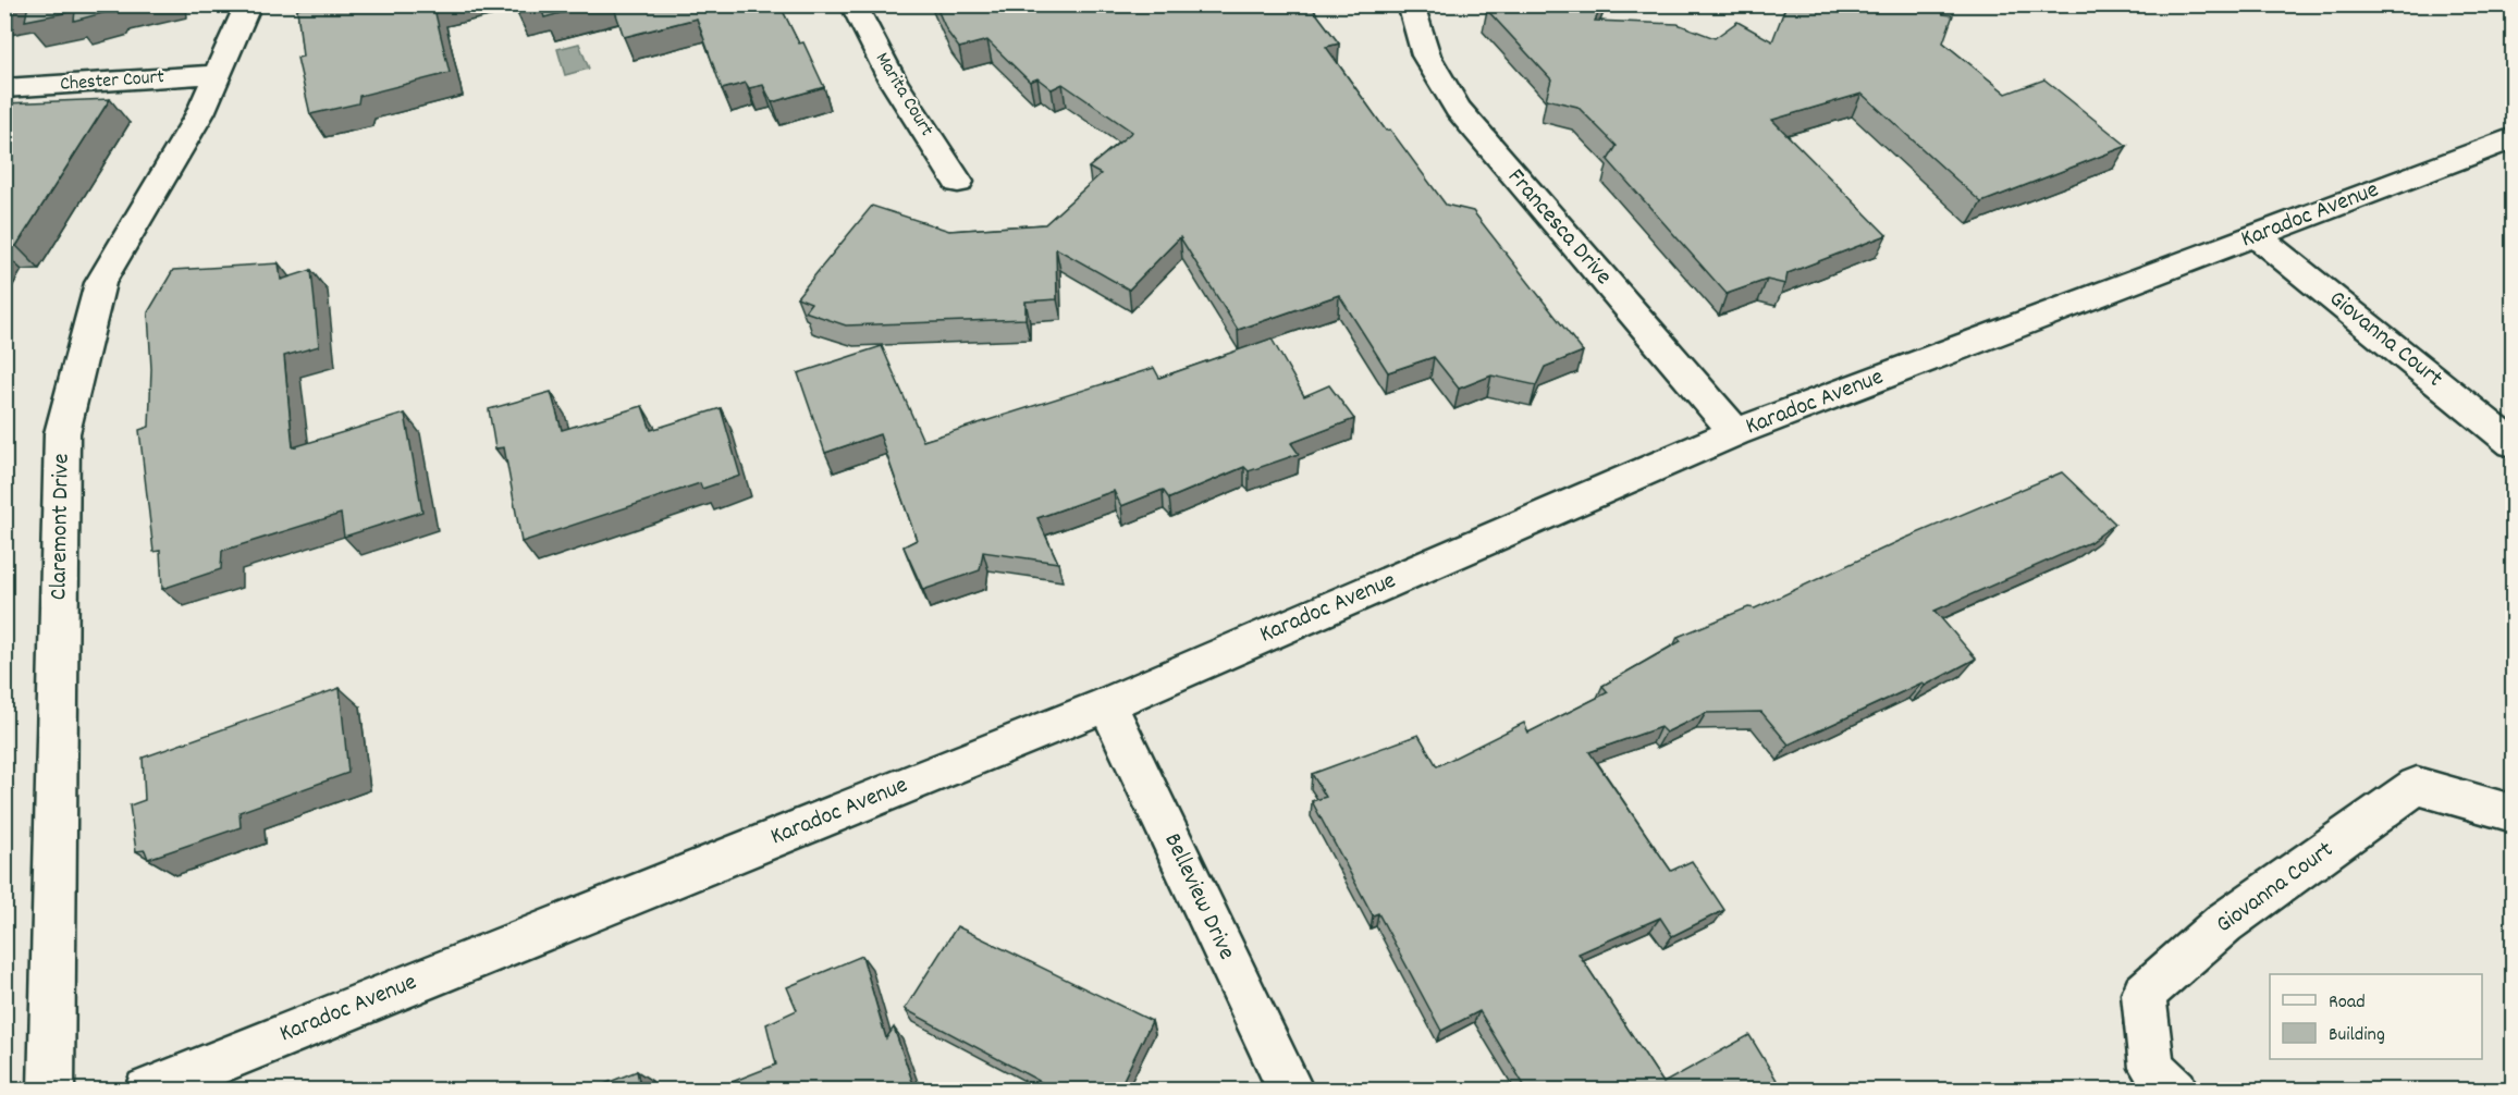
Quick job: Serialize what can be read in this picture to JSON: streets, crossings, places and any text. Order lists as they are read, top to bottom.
{
  "streets": {
    "street": [
      "Chester Court",
      "Marita Court",
      "Karadoc Avenue",
      "Francesca Drive",
      "Giovanna Court",
      "Claremont Drive",
      "Belleview Drive"
    ]
  },
  "crossings": [
    ["Chester Court", "Claremont Drive"],
    ["Karadoc Avenue", "Francesca Drive"],
    ["Karadoc Avenue", "Giovanna Court"],
    ["Karadoc Avenue", "Belleview Drive"]
  ],
  "legend": ["Road", "Building"]
}
